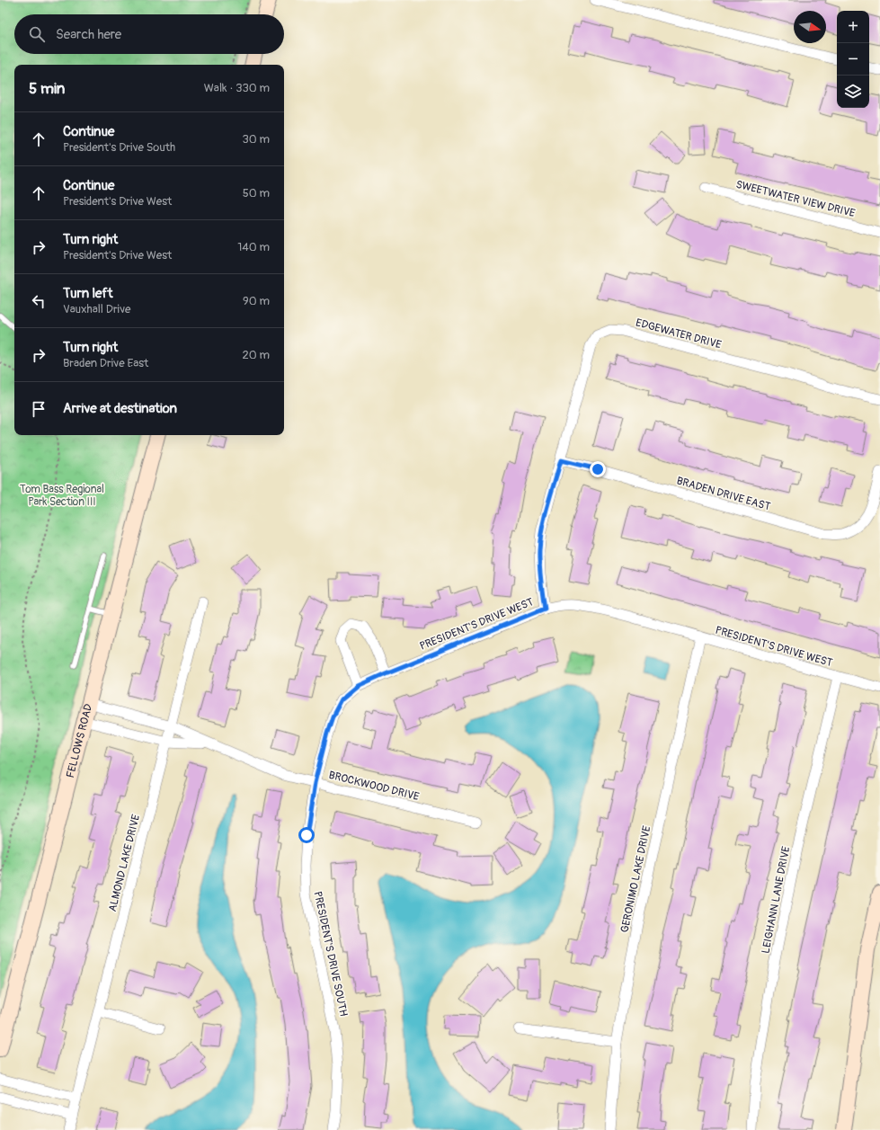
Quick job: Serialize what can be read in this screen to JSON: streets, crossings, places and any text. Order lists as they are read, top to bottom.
{
  "streets": {
    "street": [
      "SWEETWATER VIEW DRIVE",
      "EDGEWATER DRIVE",
      "BRADEN DRIVE EAST",
      "PRESIDENT'S DRIVE WEST",
      "FELLOWS ROAD",
      "BROCKWOOD DRIVE",
      "ALMOND LAKE DRIVE",
      "GERONIMO LAKE DRIVE",
      "LEIGHANN LANE DRIVE",
      "PRESIDENT'S DRIVE SOUTH"
    ]
  },
  "crossings": [
    ["EDGEWATER DRIVE", "BRADEN DRIVE EAST"],
    ["EDGEWATER DRIVE", "PRESIDENT'S DRIVE WEST"],
    ["PRESIDENT'S DRIVE WEST", "BROCKWOOD DRIVE"],
    ["PRESIDENT'S DRIVE WEST", "GERONIMO LAKE DRIVE"],
    ["PRESIDENT'S DRIVE WEST", "LEIGHANN LANE DRIVE"],
    ["PRESIDENT'S DRIVE WEST", "PRESIDENT'S DRIVE SOUTH"],
    ["FELLOWS ROAD", "BROCKWOOD DRIVE"],
    ["BROCKWOOD DRIVE", "ALMOND LAKE DRIVE"],
    ["BROCKWOOD DRIVE", "PRESIDENT'S DRIVE SOUTH"]
  ],
  "parks": ["Tom Bass Regional Park Section III"],
  "north": "right",
  "page": {
    "map_buttons": ["+", "−"],
    "search": "Search here",
    "heading": ["5 min", "Walk · 330 m"],
    "list": [
      ["Continue", "President's Drive South", "30 m"],
      ["Continue", "President's Drive West", "50 m"],
      ["Turn right", "President's Drive West", "140 m"],
      ["Turn left", "Vauxhall Drive", "90 m"],
      ["Turn right", "Braden Drive East", "20 m"],
      "Arrive at destination"
    ]
  }
}
